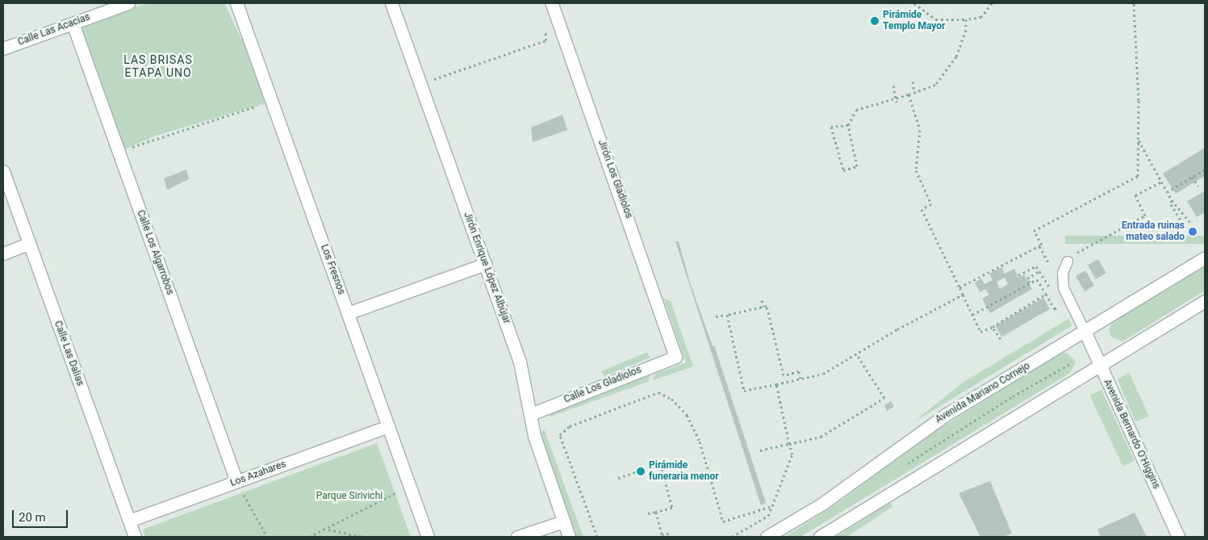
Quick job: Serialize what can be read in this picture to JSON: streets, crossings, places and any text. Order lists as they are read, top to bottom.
{
  "streets": {
    "street": [
      "Calle Las Acacias",
      "Jirón Los Gladiolos",
      "Calle Los Algarrobos",
      "Jirón Enrique López Albújar",
      "Los Fresnos",
      "Calle Las Dalias",
      "Calle Los Gladiolos",
      "Avenida Mariano Cornejo",
      "Avenida Bernardo O'Higgins",
      "Los Azahares"
    ]
  },
  "crossings": [
    ["Calle Las Acacias", "Calle Los Algarrobos"],
    ["Jirón Los Gladiolos", "Calle Los Gladiolos"],
    ["Calle Los Algarrobos", "Los Azahares"],
    ["Jirón Enrique López Albújar", "Calle Los Gladiolos"],
    ["Los Fresnos", "Los Azahares"],
    ["Calle Las Dalias", "Los Azahares"],
    ["Avenida Mariano Cornejo", "Avenida Bernardo O'Higgins"]
  ],
  "districts": ["LAS BRISAS ETAPA UNO"],
  "parks": ["Parque Sirivichi"],
  "places": ["Pirámide Templo Mayor", "Entrada ruinas mateo salado", "Pirámide funeraria menor"],
  "scale_bar": "20 m"
}
